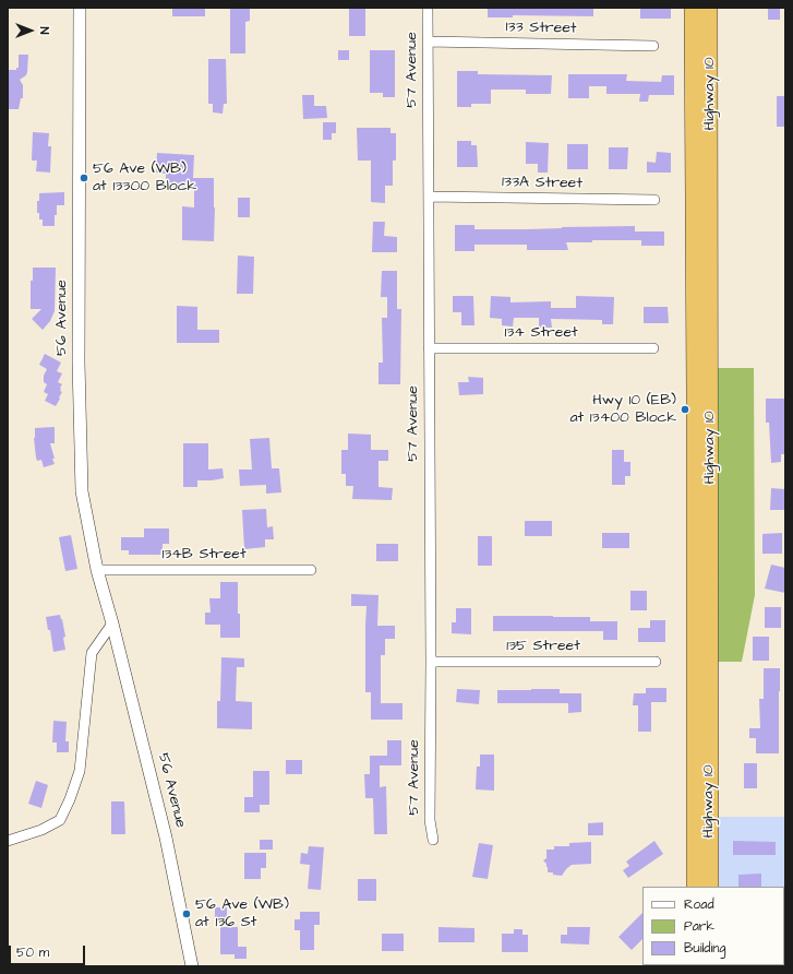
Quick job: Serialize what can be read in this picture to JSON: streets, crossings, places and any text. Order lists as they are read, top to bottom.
{
  "streets": {
    "highway": ["Highway 10"],
    "street": [
      "133 Street",
      "57 Avenue",
      "133A Street",
      "56 Avenue",
      "134 Street",
      "134B Street",
      "135 Street"
    ]
  },
  "crossings": [
    ["133 Street", "57 Avenue"],
    ["57 Avenue", "133A Street"],
    ["57 Avenue", "134 Street"],
    ["57 Avenue", "135 Street"],
    ["56 Avenue", "134B Street"]
  ],
  "places": ["56 Ave (WB) at 13300 Block", "Hwy 10 (EB) at 13400 Block", "56 Ave (WB) at 136 St"],
  "legend": ["Road", "Park", "Building"],
  "scale_bar": "50 m",
  "north": "right"
}
